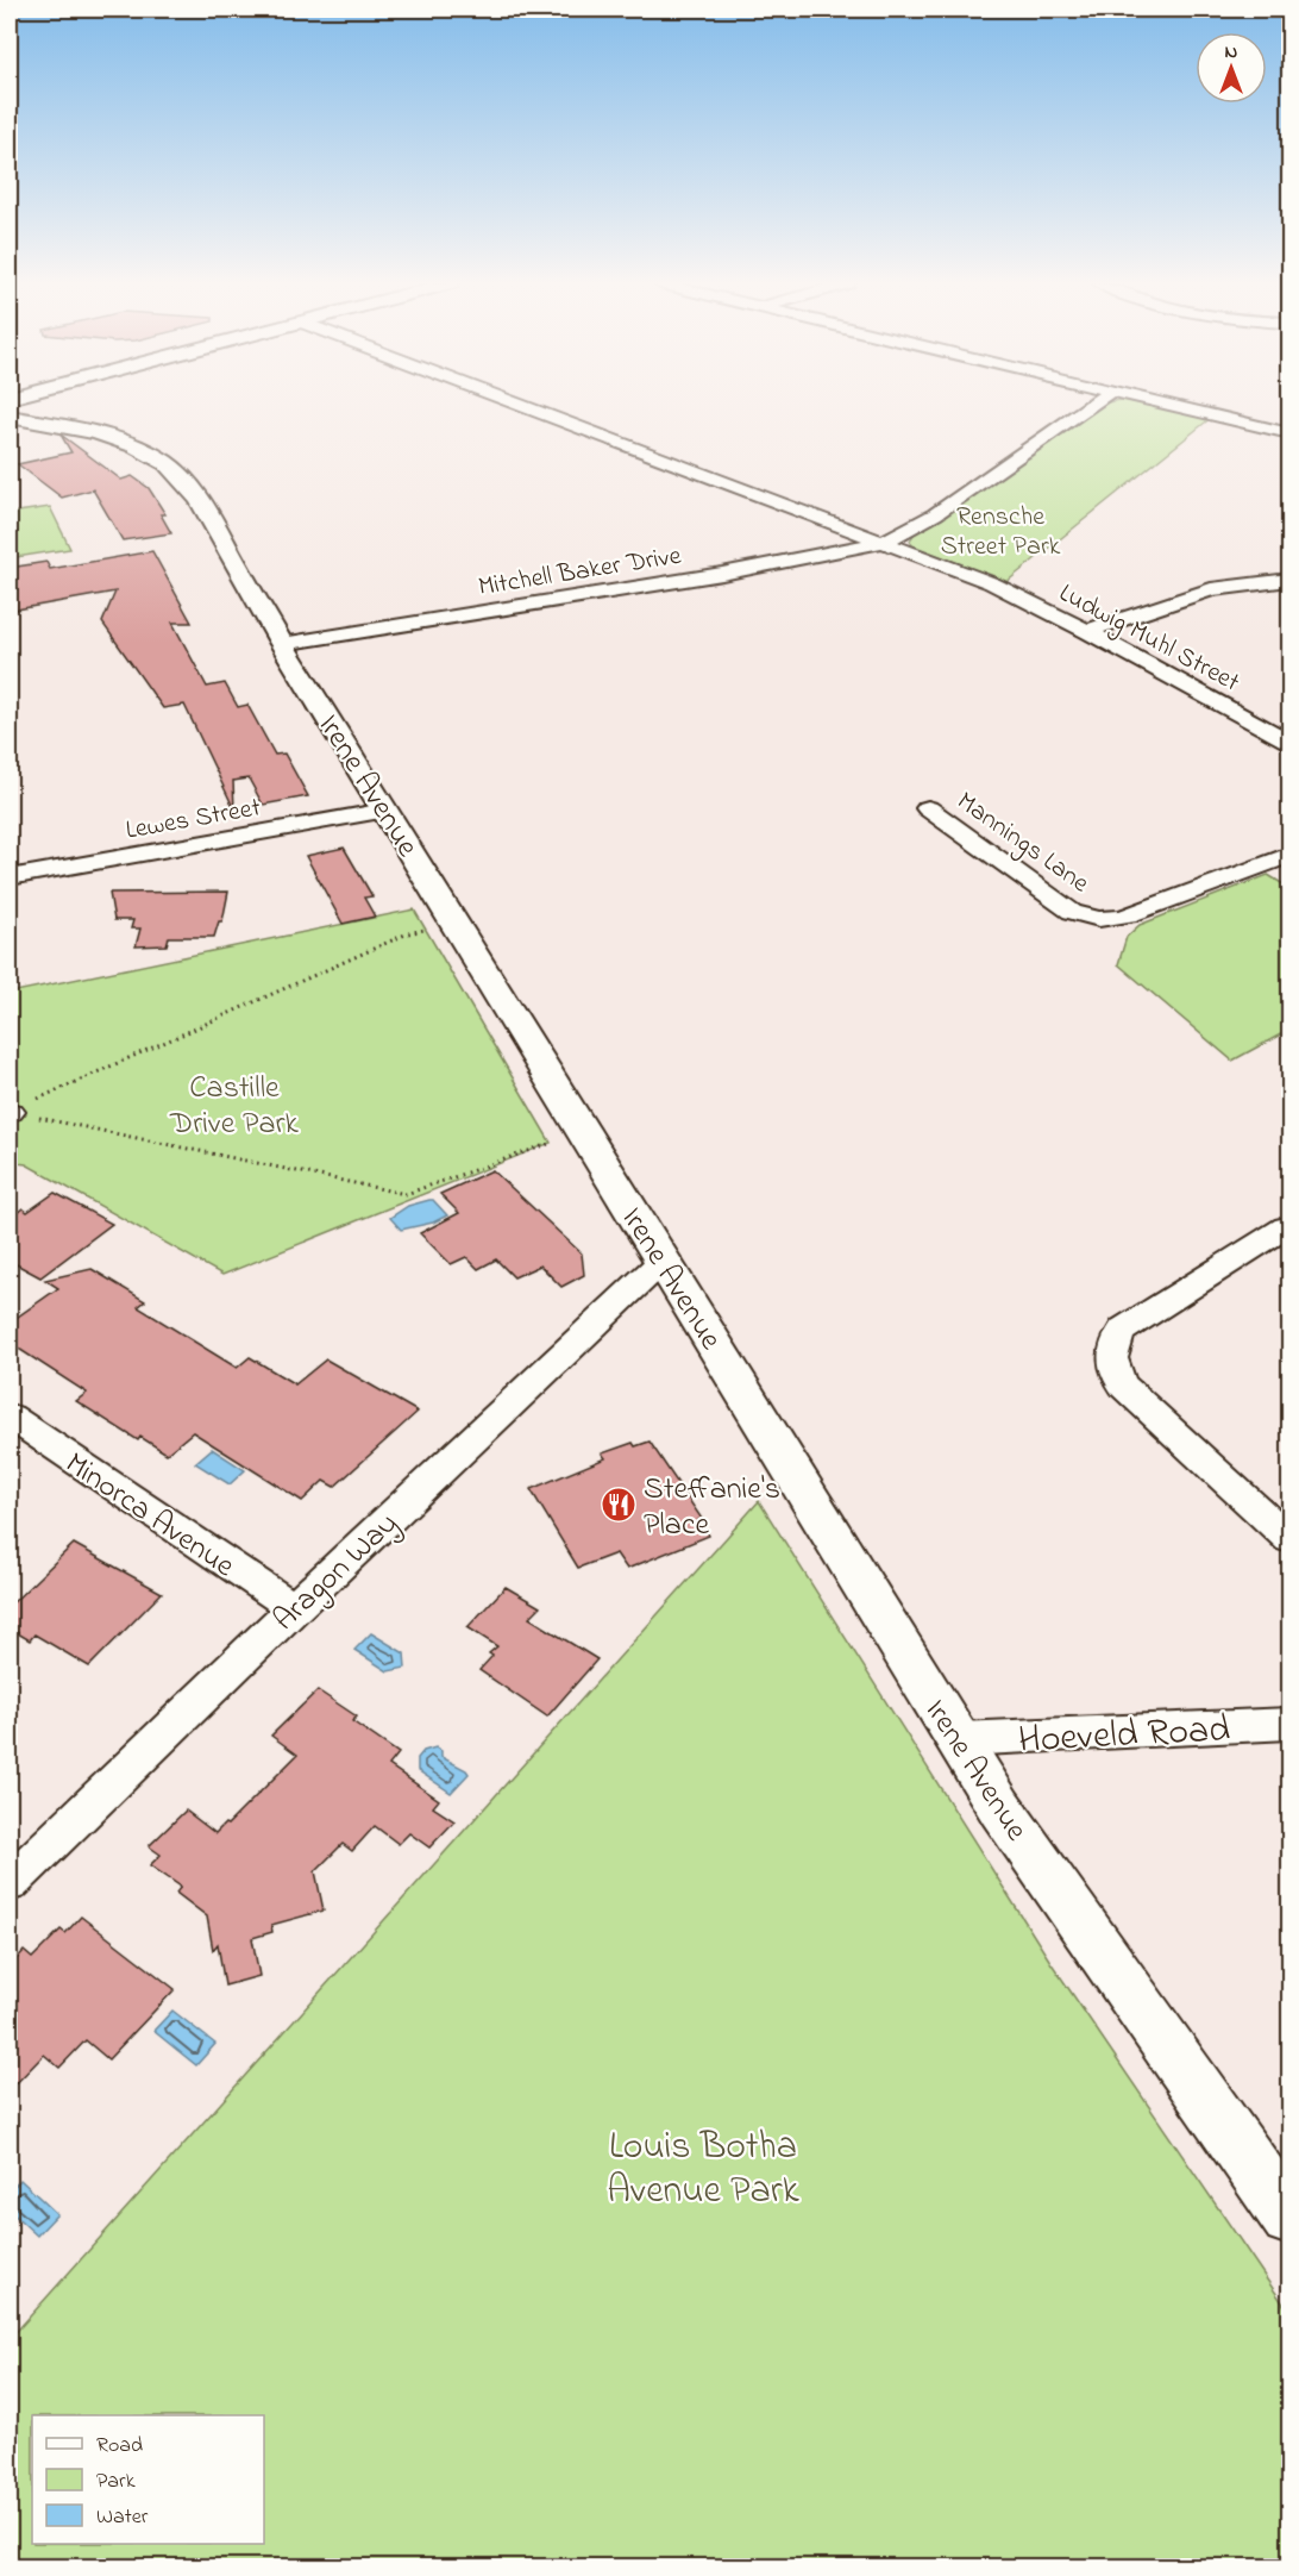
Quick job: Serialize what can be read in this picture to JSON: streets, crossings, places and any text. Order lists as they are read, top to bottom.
{
  "streets": {
    "street": [
      "Mitchell Baker Drive",
      "Ludwig Muhl Street",
      "Irene Avenue",
      "Lewes Street",
      "Mannings Lane",
      "Minorca Avenue",
      "Aragon Way",
      "Hoeveld Road"
    ]
  },
  "crossings": [
    ["Mitchell Baker Drive", "Ludwig Muhl Street"],
    ["Mitchell Baker Drive", "Irene Avenue"],
    ["Irene Avenue", "Lewes Street"],
    ["Irene Avenue", "Aragon Way"],
    ["Irene Avenue", "Hoeveld Road"],
    ["Minorca Avenue", "Aragon Way"]
  ],
  "parks": ["Rensche Street Park", "Castille Drive Park", "Louis Botha Avenue Park"],
  "places": {
    "restaurant": ["Steffanie's Place"]
  },
  "legend": ["Road", "Park", "Water"],
  "north": "top"
}
